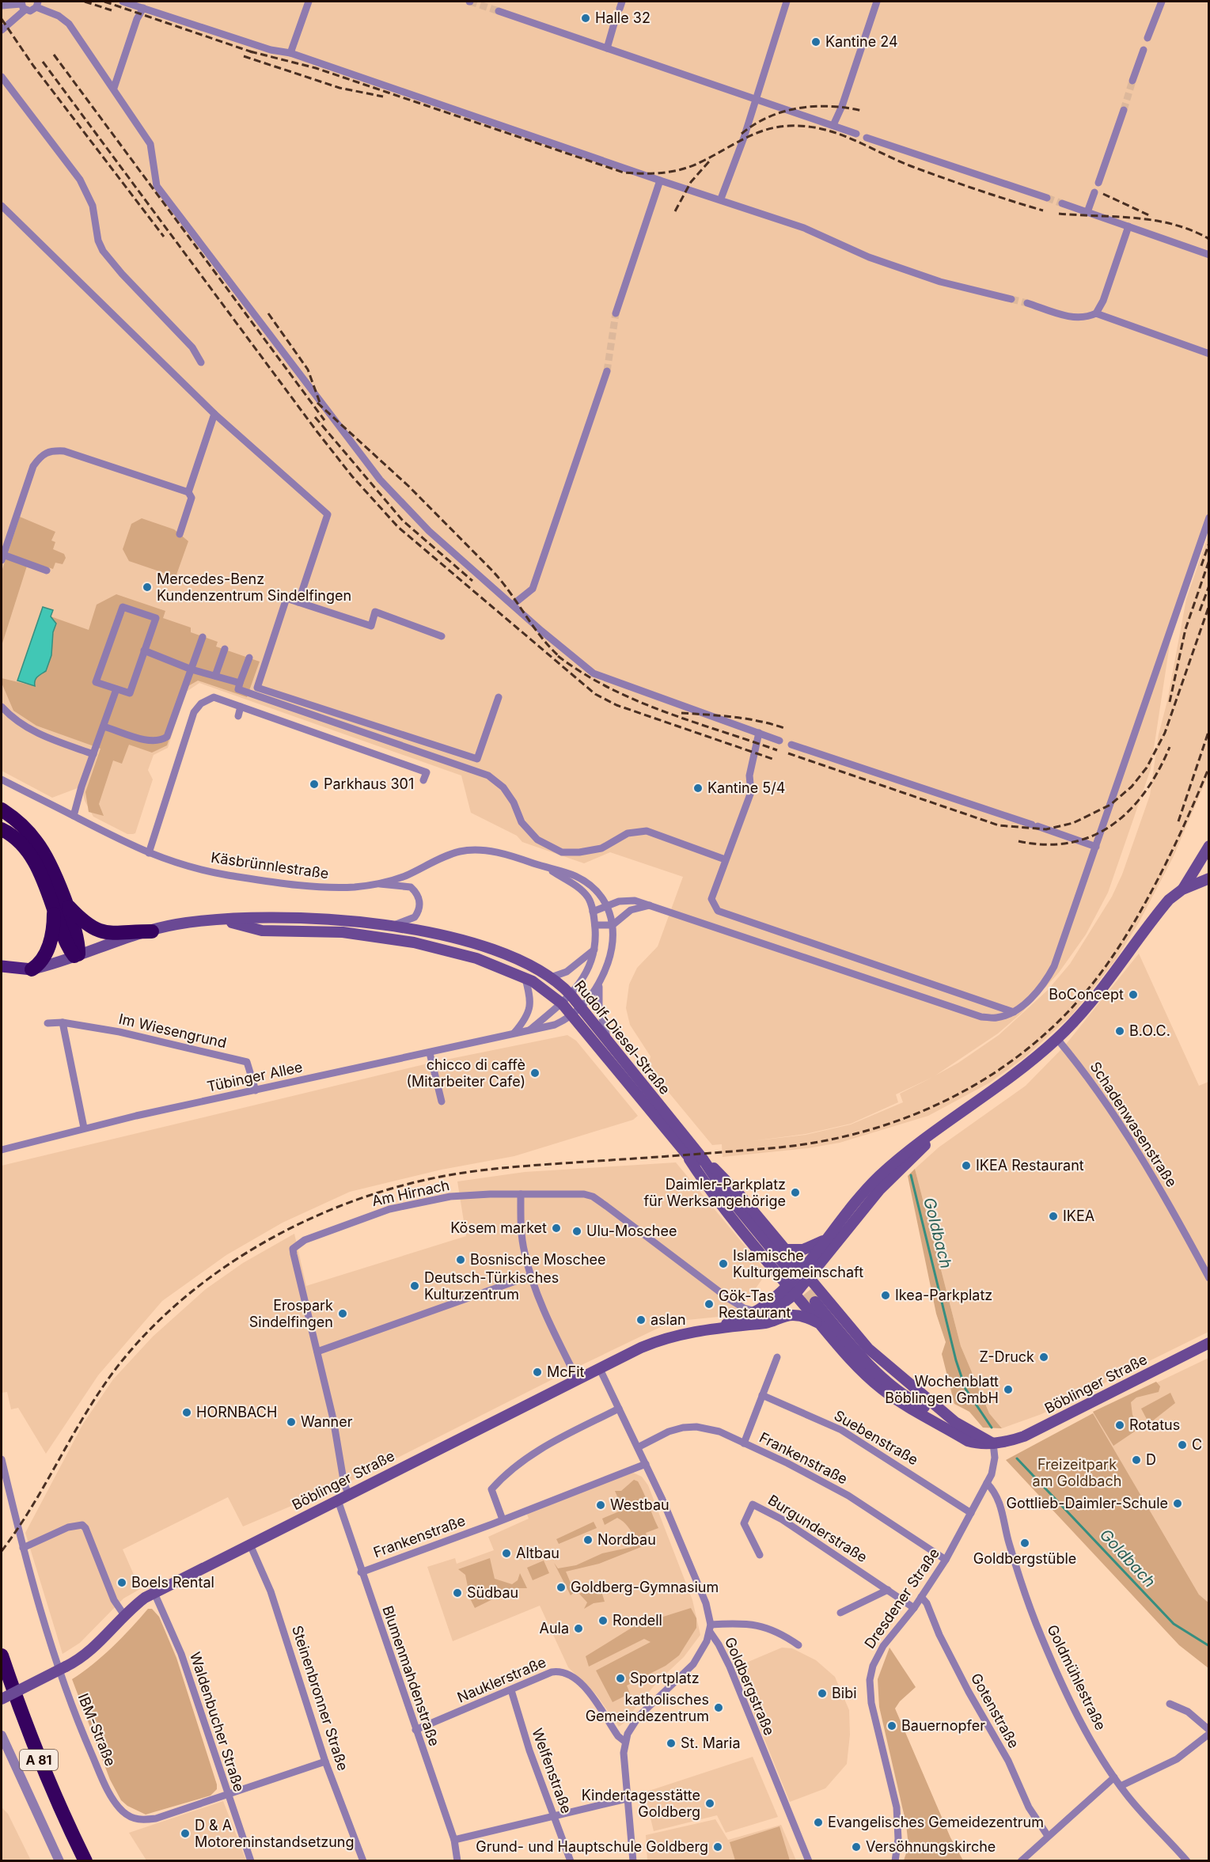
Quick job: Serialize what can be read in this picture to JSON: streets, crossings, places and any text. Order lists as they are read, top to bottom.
{
  "streets": {
    "highway": ["A 81"],
    "main road": ["Rudolf-Diesel-Straße", "Böblinger Straße"],
    "street": [
      "Käsbrünnlestraße",
      "Im Wiesengrund",
      "Tübinger Allee",
      "Schadenwasenstraße",
      "Am Hirnach",
      "Suebenstraße",
      "Frankenstraße",
      "Burgunderstraße",
      "Dresdener Straße",
      "Blumenmahdenstraße",
      "Goldmühlestraße",
      "Nauklerstraße",
      "Goldbergstraße",
      "Steinenbronner Straße",
      "Gotenstraße",
      "Waldenbucher Straße",
      "IBM-Straße",
      "Welfenstraße"
    ]
  },
  "crossings": [
    ["Käsbrünnlestraße", "Rudolf-Diesel-Straße"],
    ["Käsbrünnlestraße", "Tübinger Allee"],
    ["Im Wiesengrund", "Tübinger Allee"],
    ["Rudolf-Diesel-Straße", "Tübinger Allee"],
    ["Rudolf-Diesel-Straße", "Böblinger Straße"],
    ["Am Hirnach", "Böblinger Straße"],
    ["Böblinger Straße", "Dresdener Straße"],
    ["Böblinger Straße", "Blumenmahdenstraße"],
    ["Böblinger Straße", "Goldbergstraße"],
    ["Böblinger Straße", "Steinenbronner Straße"],
    ["Böblinger Straße", "Waldenbucher Straße"],
    ["Suebenstraße", "Dresdener Straße"],
    ["Frankenstraße", "Dresdener Straße"],
    ["Frankenstraße", "Blumenmahdenstraße"],
    ["Frankenstraße", "Goldbergstraße"],
    ["Burgunderstraße", "Dresdener Straße"],
    ["Dresdener Straße", "Goldmühlestraße"],
    ["Dresdener Straße", "Gotenstraße"],
    ["Blumenmahdenstraße", "Nauklerstraße"],
    ["Nauklerstraße", "Welfenstraße"],
    ["Waldenbucher Straße", "IBM-Straße"]
  ],
  "water": ["Goldbach"],
  "parks": ["Freizeitpark am Goldbach"],
  "places": [
    "Halle 32",
    "Kantine 24",
    "Mercedes-Benz Kundenzentrum Sindelfingen",
    "Parkhaus 301",
    "Kantine 5/4",
    "BoConcept",
    "B.O.C.",
    "chicco di caffè (Mitarbeiter Cafe)",
    "IKEA Restaurant",
    "Daimler-Parkplatz für Werksangehörige",
    "IKEA",
    "Kösem market",
    "Ulu-Moschee",
    "Bosnische Moschee",
    "Islamische Kulturgemeinschaft",
    "Deutsch-Türkisches Kulturzentrum",
    "Ikea-Parkplatz",
    "Gök-Tas Restaurant",
    "Erospark Sindelfingen",
    "aslan",
    "Z-Druck",
    "McFit",
    "Wochenblatt Böblingen GmbH",
    "HORNBACH",
    "Wanner",
    "Rotatus",
    "C",
    "D",
    "Gottlieb-Daimler-Schule",
    "Westbau",
    "Nordbau",
    "Goldbergstüble",
    "Altbau",
    "Boels Rental",
    "Goldberg-Gymnasium",
    "Südbau",
    "Rondell",
    "Aula",
    "Sportplatz",
    "Bibi",
    "katholisches Gemeindezentrum",
    "Bauernopfer",
    "St. Maria",
    "Kindertagesstätte Goldberg",
    "Evangelisches Gemeidezentrum",
    "D & A Motoreninstandsetzung",
    "Grund- und Hauptschule Goldberg",
    "Versöhnungskirche"
  ]
}
